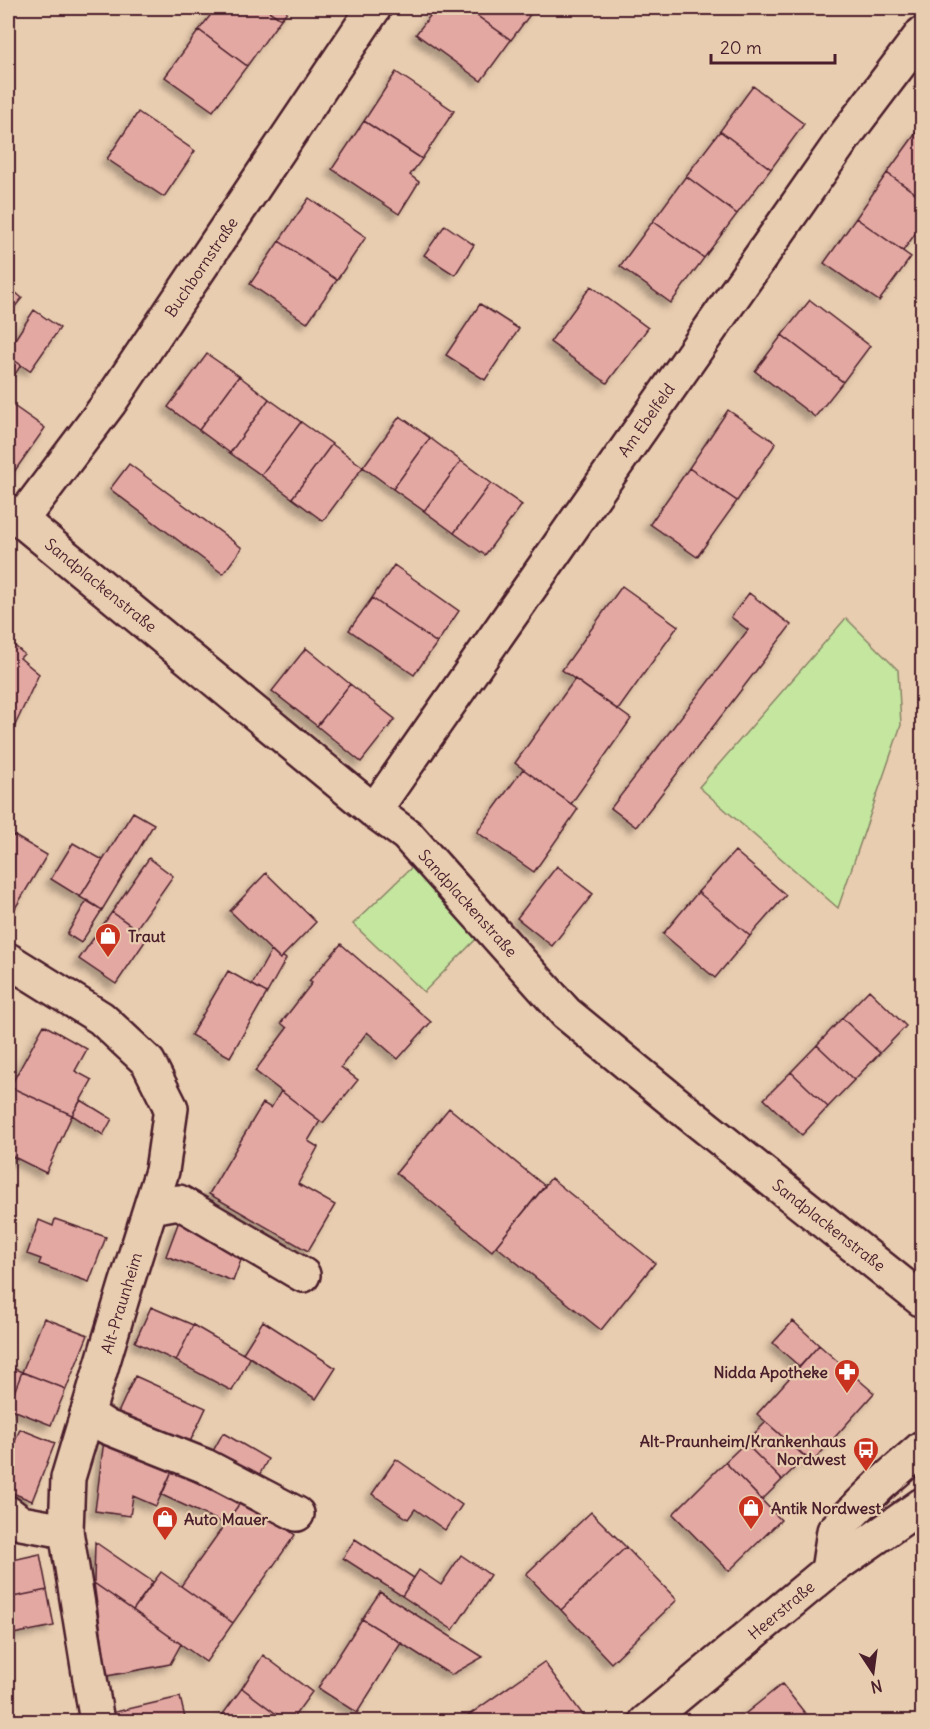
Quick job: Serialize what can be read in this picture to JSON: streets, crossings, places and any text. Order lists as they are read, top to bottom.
{
  "streets": {
    "street": [
      "Buchbornstraße",
      "Am Ebelfeld",
      "Sandplackenstraße",
      "Alt-Praunheim",
      "Heerstraße"
    ]
  },
  "crossings": [
    ["Buchbornstraße", "Sandplackenstraße"],
    ["Am Ebelfeld", "Sandplackenstraße"]
  ],
  "places": {
    "shop": ["Traut", "Antik Nordwest", "Auto Mauer"],
    "pharmacy": ["Nidda Apotheke"],
    "bus stop": ["Alt-Praunheim/Krankenhaus Nordwest"]
  },
  "scale_bar": "20 m",
  "north": "bottom"
}
